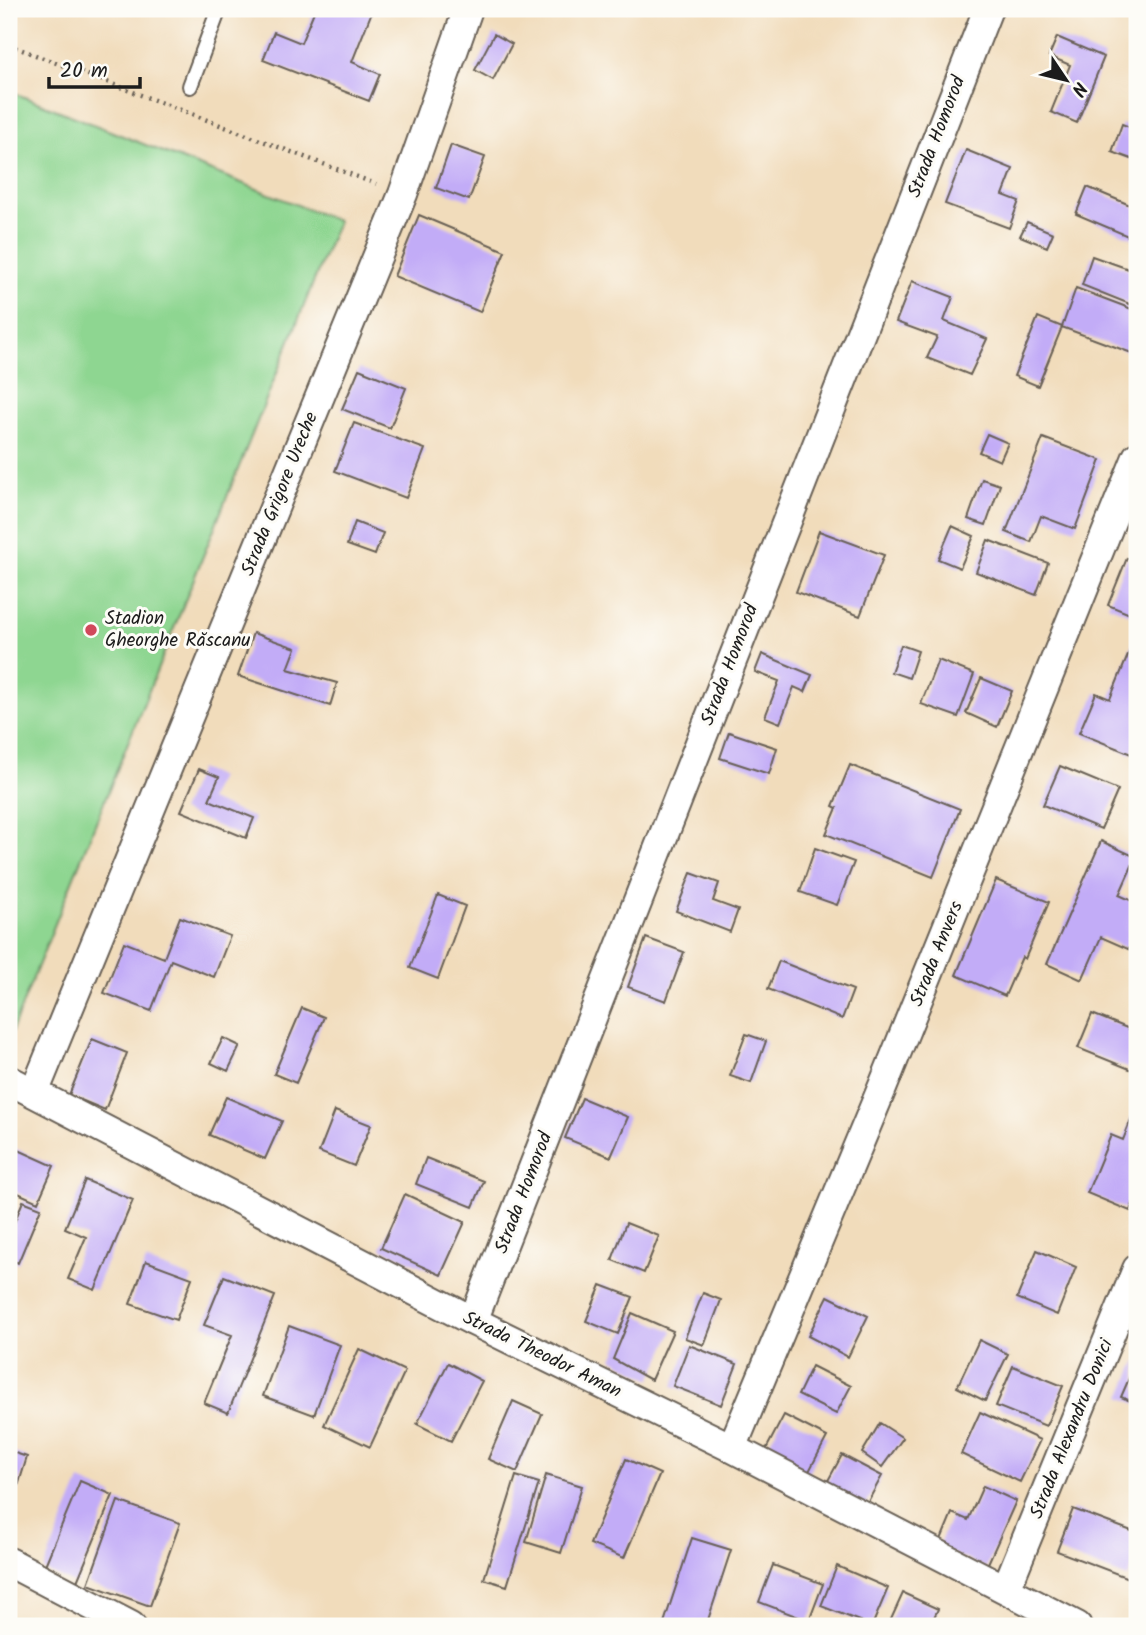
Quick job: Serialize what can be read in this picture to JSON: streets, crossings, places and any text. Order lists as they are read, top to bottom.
{
  "streets": {
    "street": [
      "Strada Homorod",
      "Strada Grigore Ureche",
      "Strada Anvers",
      "Strada Theodor Aman",
      "Strada Alexandru Donici"
    ]
  },
  "crossings": [
    ["Strada Homorod", "Strada Theodor Aman"],
    ["Strada Grigore Ureche", "Strada Theodor Aman"],
    ["Strada Anvers", "Strada Theodor Aman"],
    ["Strada Theodor Aman", "Strada Alexandru Donici"]
  ],
  "places": ["Stadion Gheorghe Răscanu"],
  "scale_bar": "20 m",
  "north": "bottom right"
}
